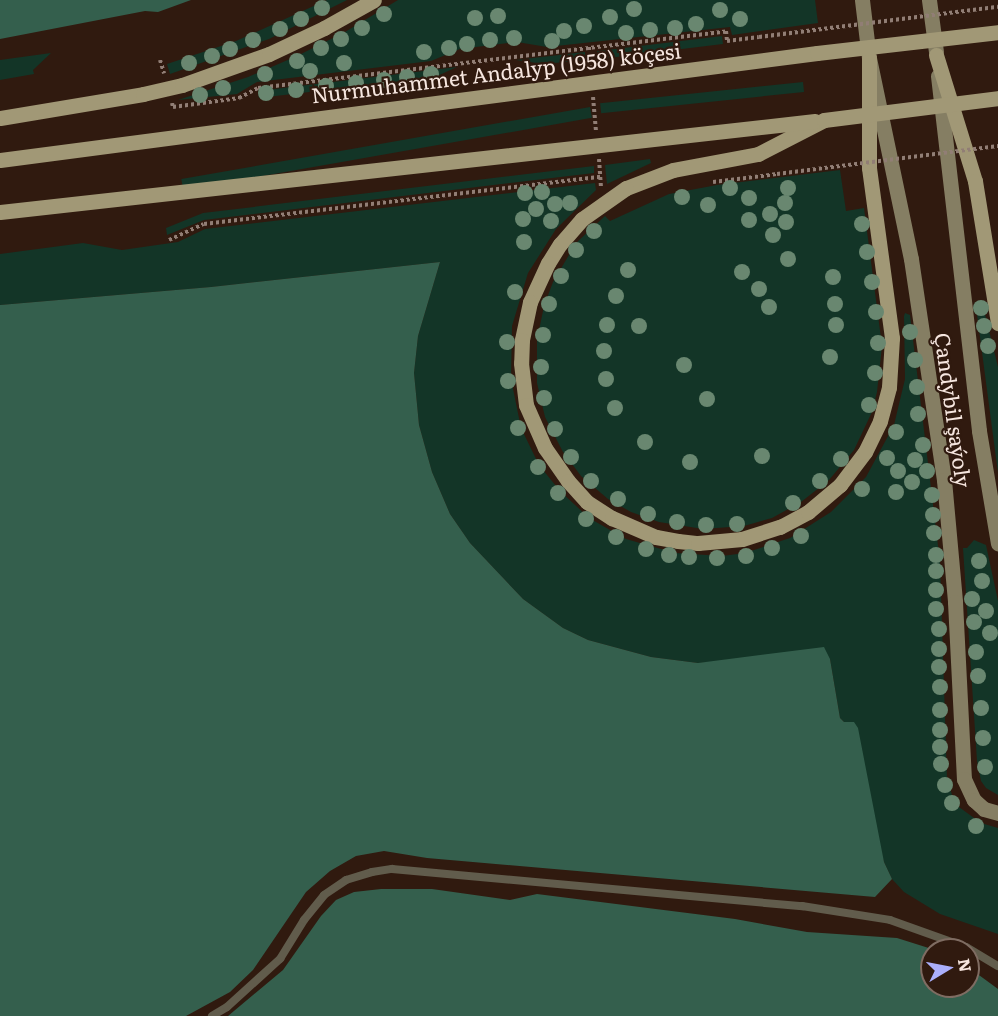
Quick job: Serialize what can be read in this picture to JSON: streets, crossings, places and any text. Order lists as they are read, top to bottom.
{
  "streets": {
    "main road": ["Nurmuhammet Andalyp (1958) köçesi", "Çandybil şaýoly"]
  },
  "north": "right"
}
